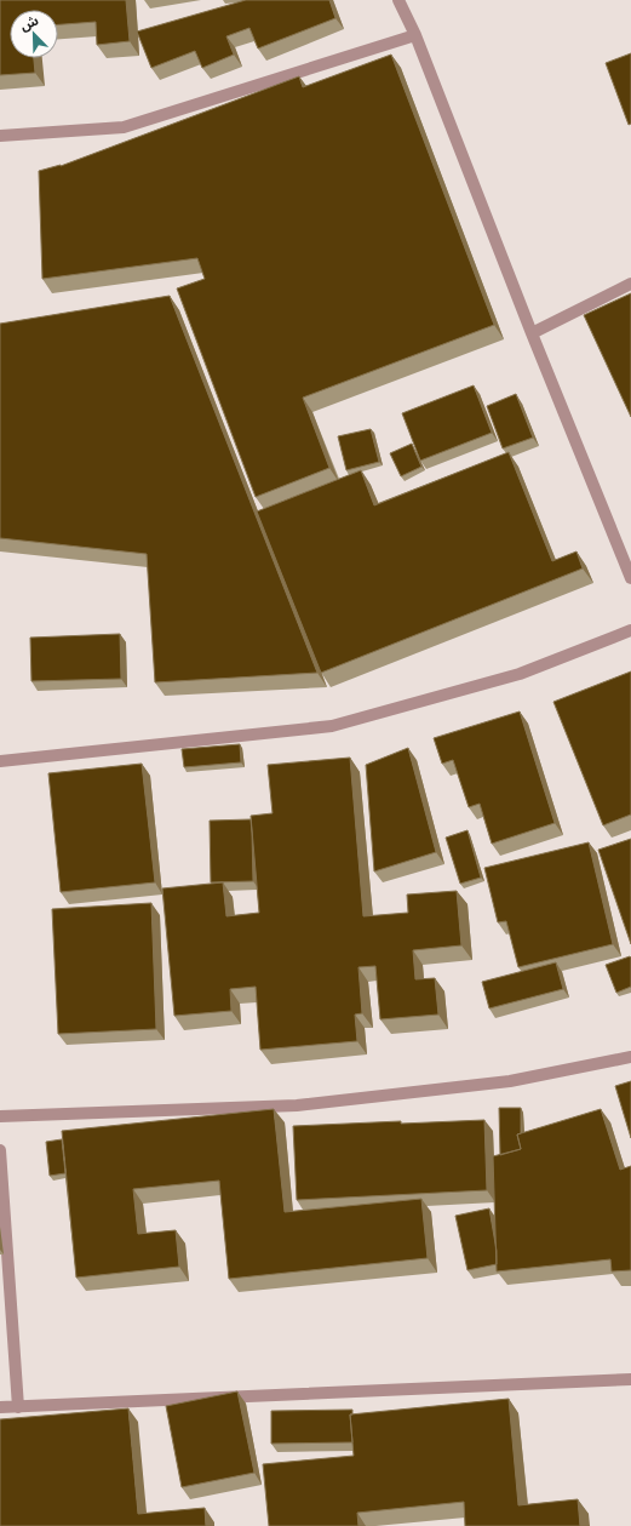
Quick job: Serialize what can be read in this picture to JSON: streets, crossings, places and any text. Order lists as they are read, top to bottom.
{
  "north": "top left"
}
